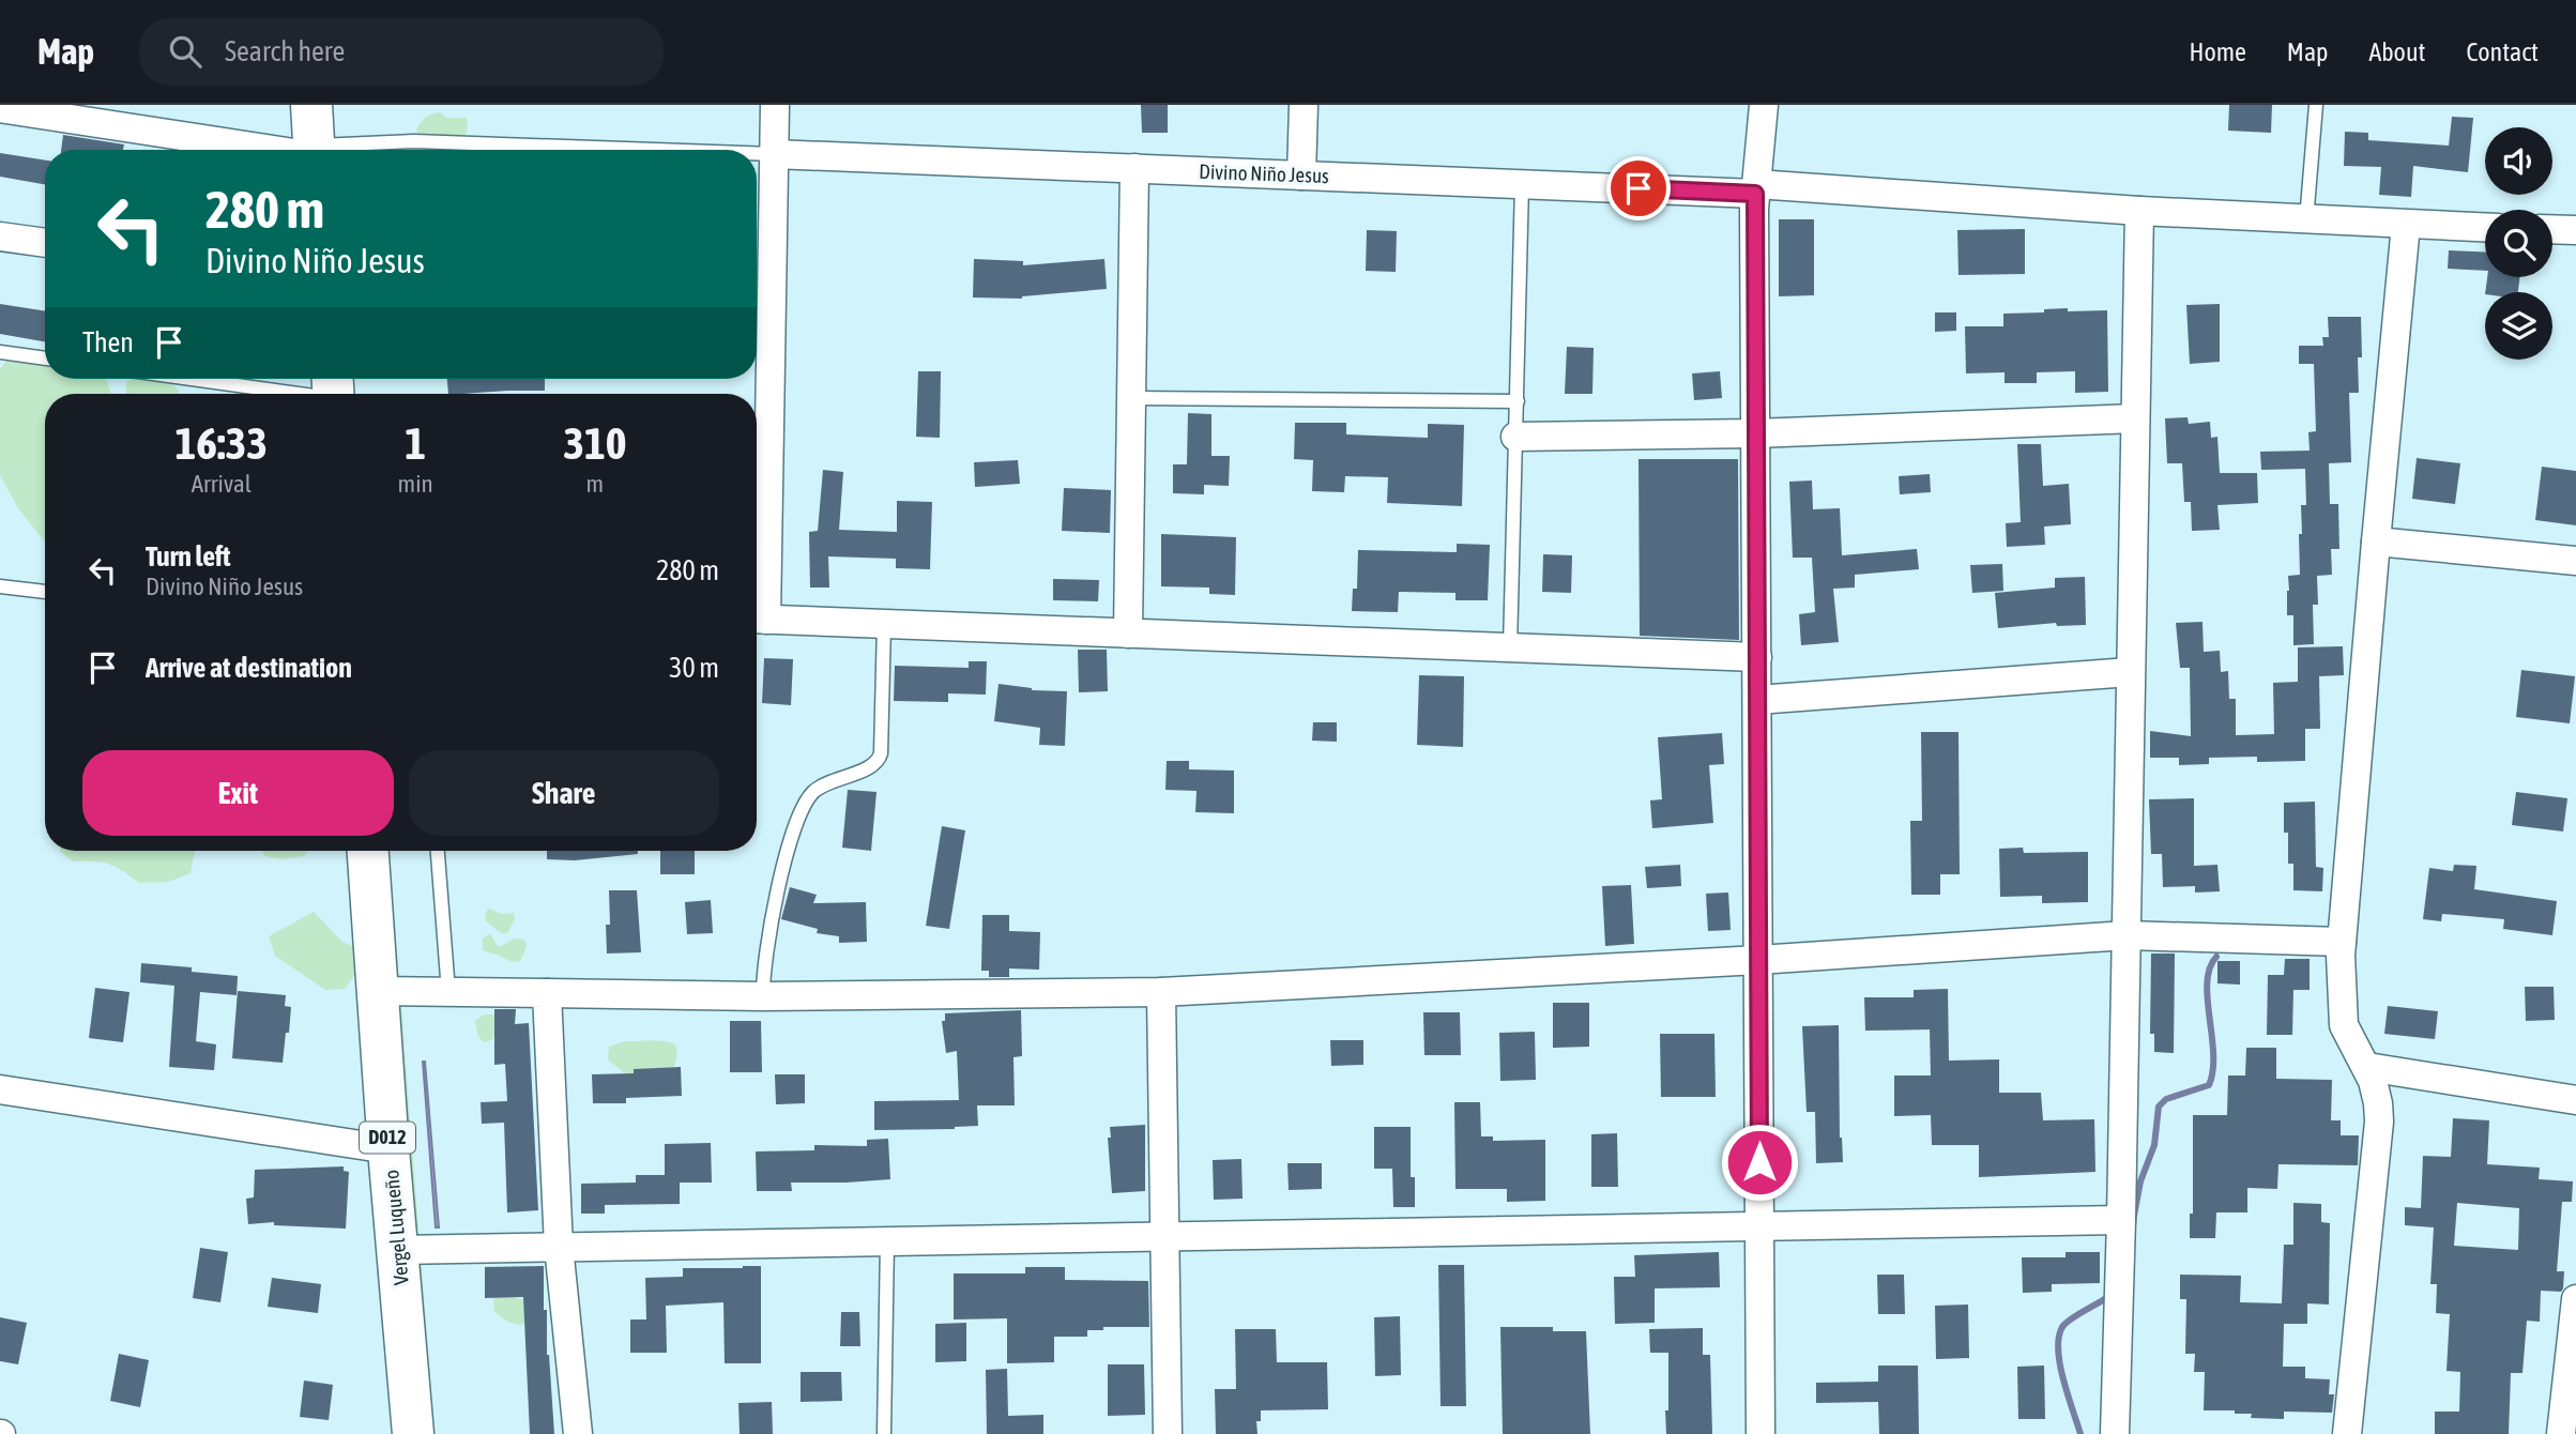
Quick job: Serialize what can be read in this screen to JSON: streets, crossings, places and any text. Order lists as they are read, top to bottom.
{
  "streets": {
    "main road": ["D012", "Vergel Luqueño"],
    "street": ["Divino Niño Jesus"]
  },
  "page": {
    "header": "Map",
    "search": "Search here",
    "nav": [
      "Home",
      "Map",
      "About",
      "Contact"
    ],
    "turn": ["280 m", "Divino Niño Jesus"],
    "then": "Then",
    "eta": [
      "16:33",
      "Arrival",
      "1",
      "min",
      "310",
      "m"
    ],
    "list": [
      {
        "name": "Turn left",
        "note": "Divino Niño Jesus",
        "value": "280 m"
      },
      {
        "name": "Arrive at destination",
        "value": "30 m"
      }
    ],
    "buttons": ["Exit", "Share"]
  }
}
